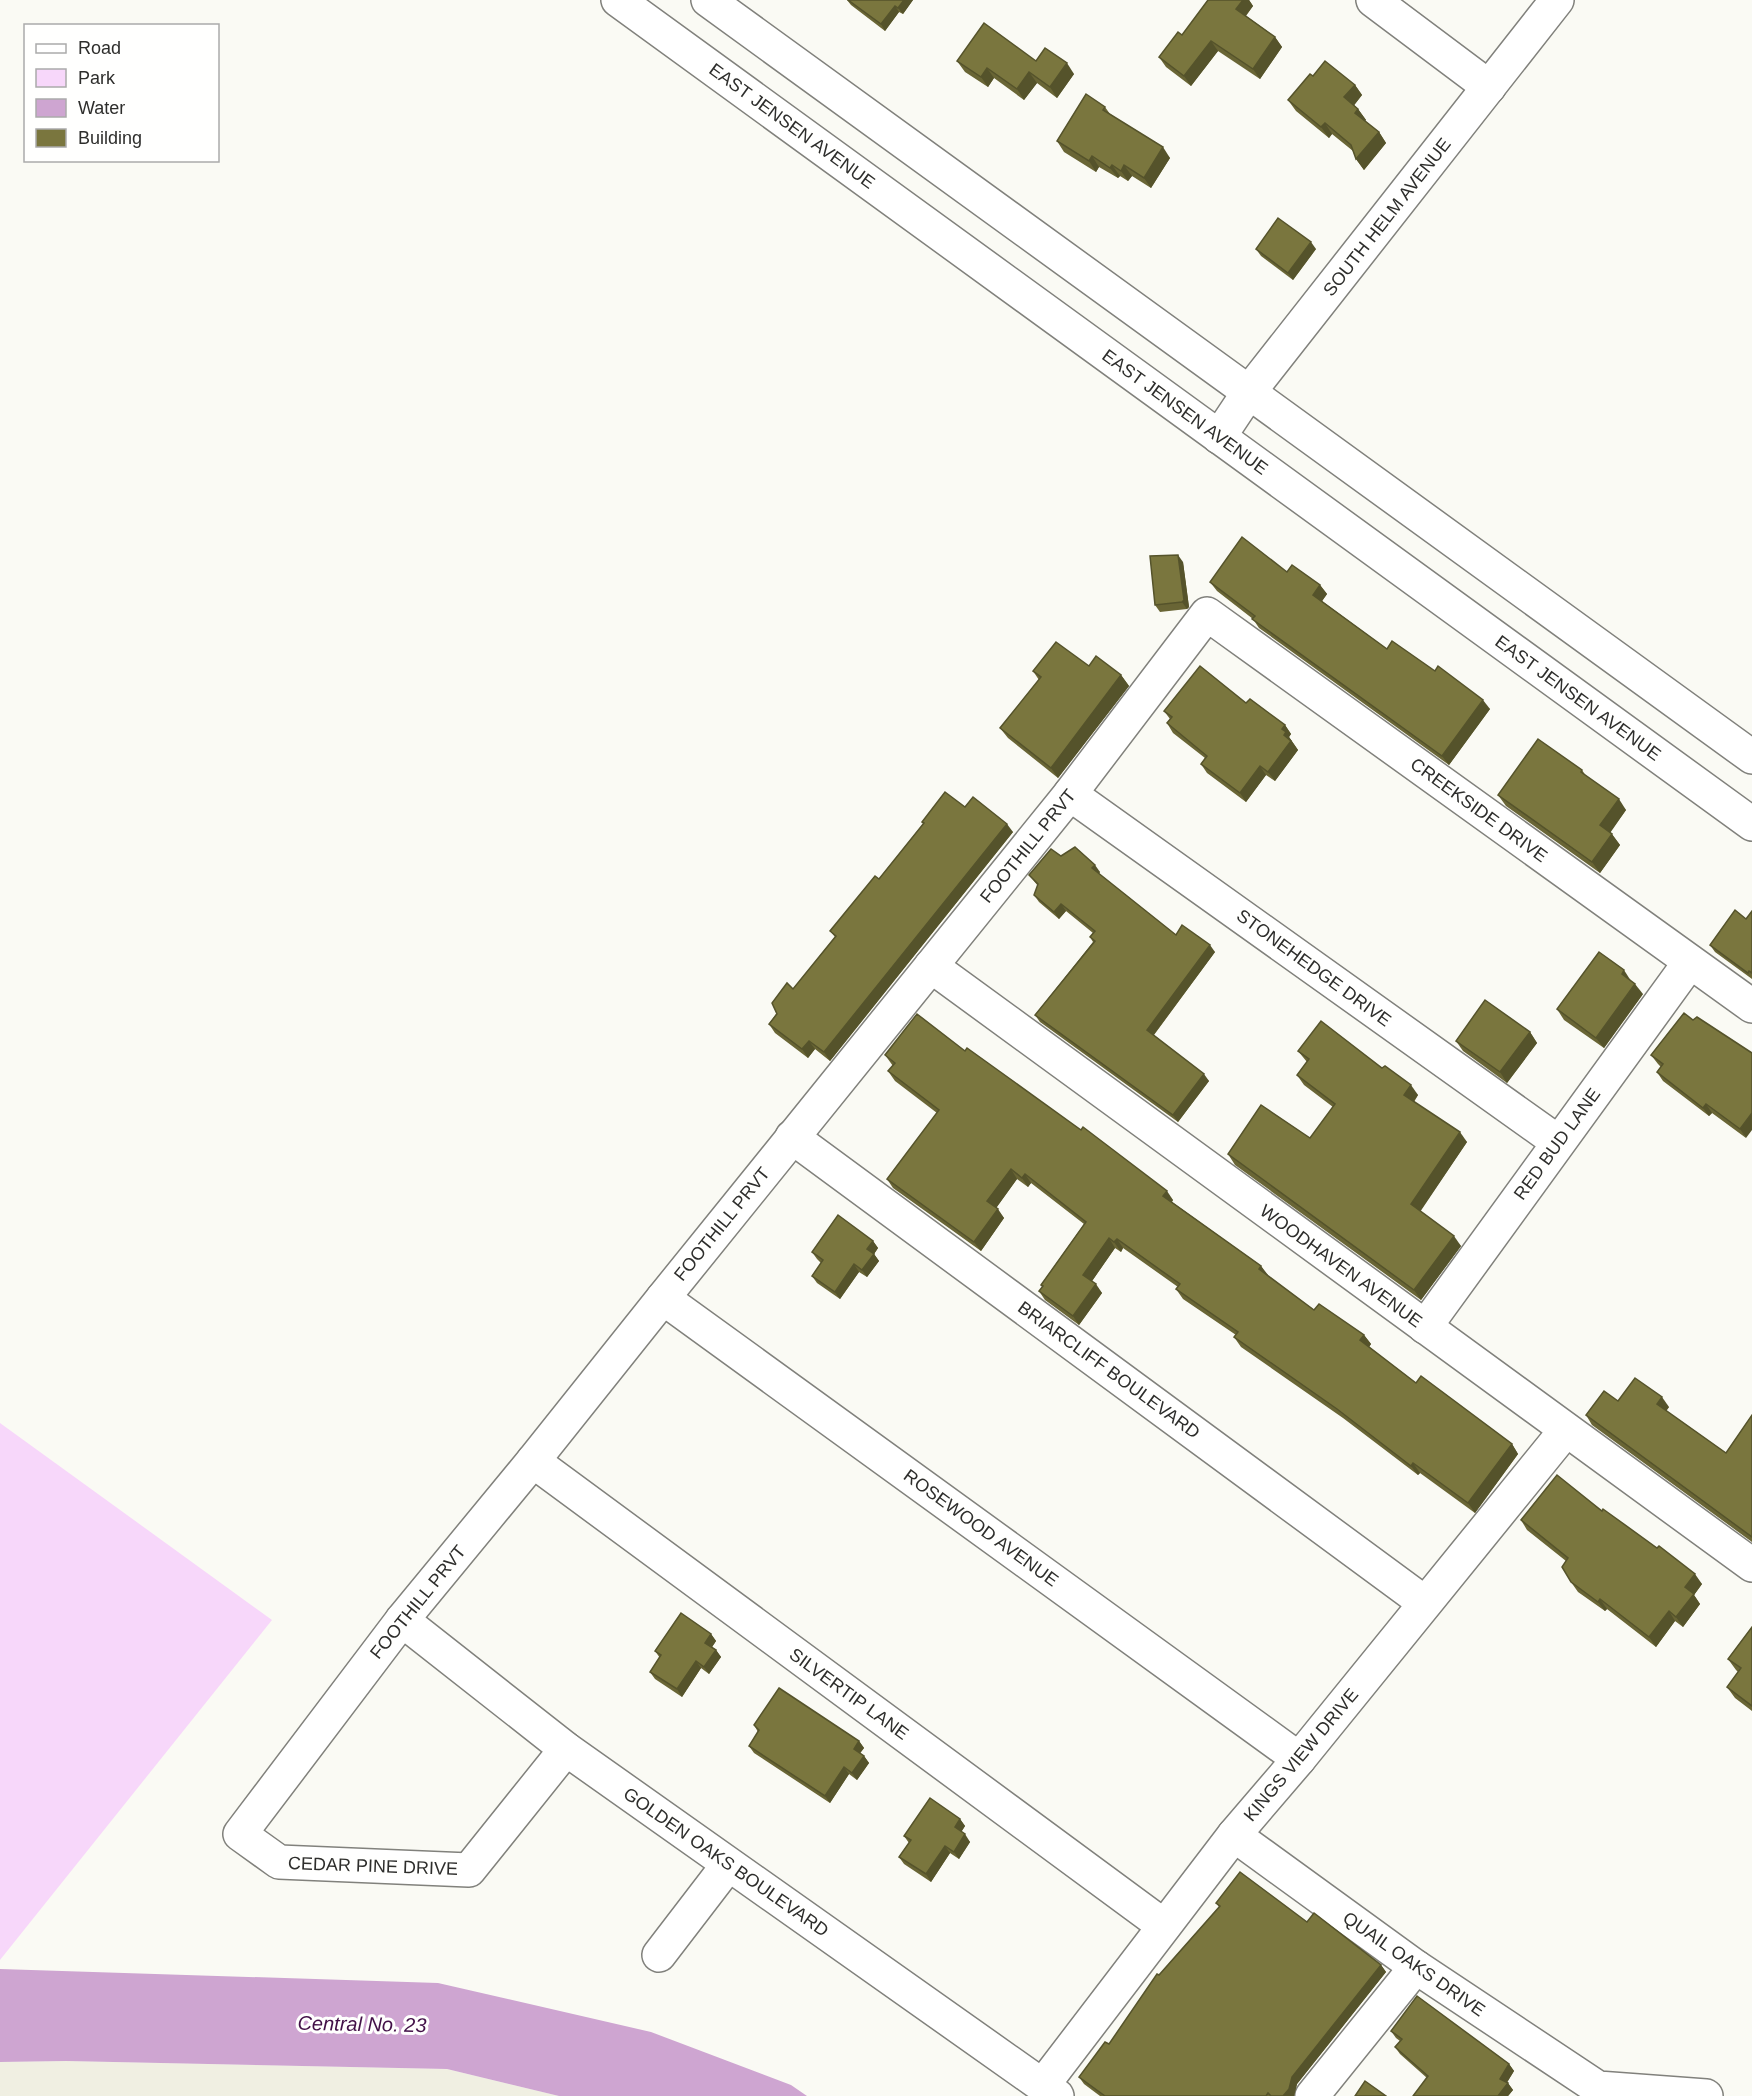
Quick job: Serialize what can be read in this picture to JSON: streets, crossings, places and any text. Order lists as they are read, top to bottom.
{
  "streets": {
    "street": [
      "EAST JENSEN AVENUE",
      "SOUTH HELM AVENUE",
      "CREEKSIDE DRIVE",
      "FOOTHILL PRVT",
      "STONEHEDGE DRIVE",
      "RED BUD LANE",
      "WOODHAVEN AVENUE",
      "BRIARCLIFF BOULEVARD",
      "ROSEWOOD AVENUE",
      "SILVERTIP LANE",
      "KINGS VIEW DRIVE",
      "GOLDEN OAKS BOULEVARD",
      "CEDAR PINE DRIVE",
      "QUAIL OAKS DRIVE"
    ]
  },
  "crossings": [
    ["EAST JENSEN AVENUE", "SOUTH HELM AVENUE"],
    ["CREEKSIDE DRIVE", "FOOTHILL PRVT"],
    ["CREEKSIDE DRIVE", "RED BUD LANE"],
    ["FOOTHILL PRVT", "STONEHEDGE DRIVE"],
    ["FOOTHILL PRVT", "WOODHAVEN AVENUE"],
    ["FOOTHILL PRVT", "BRIARCLIFF BOULEVARD"],
    ["FOOTHILL PRVT", "ROSEWOOD AVENUE"],
    ["FOOTHILL PRVT", "SILVERTIP LANE"],
    ["FOOTHILL PRVT", "GOLDEN OAKS BOULEVARD"],
    ["FOOTHILL PRVT", "CEDAR PINE DRIVE"],
    ["STONEHEDGE DRIVE", "RED BUD LANE"],
    ["RED BUD LANE", "WOODHAVEN AVENUE"],
    ["WOODHAVEN AVENUE", "KINGS VIEW DRIVE"],
    ["BRIARCLIFF BOULEVARD", "KINGS VIEW DRIVE"],
    ["ROSEWOOD AVENUE", "KINGS VIEW DRIVE"],
    ["SILVERTIP LANE", "KINGS VIEW DRIVE"],
    ["KINGS VIEW DRIVE", "GOLDEN OAKS BOULEVARD"],
    ["KINGS VIEW DRIVE", "QUAIL OAKS DRIVE"],
    ["GOLDEN OAKS BOULEVARD", "CEDAR PINE DRIVE"]
  ],
  "water": ["Central No. 23"],
  "legend": [
    "Road",
    "Park",
    "Water",
    "Building"
  ]
}
